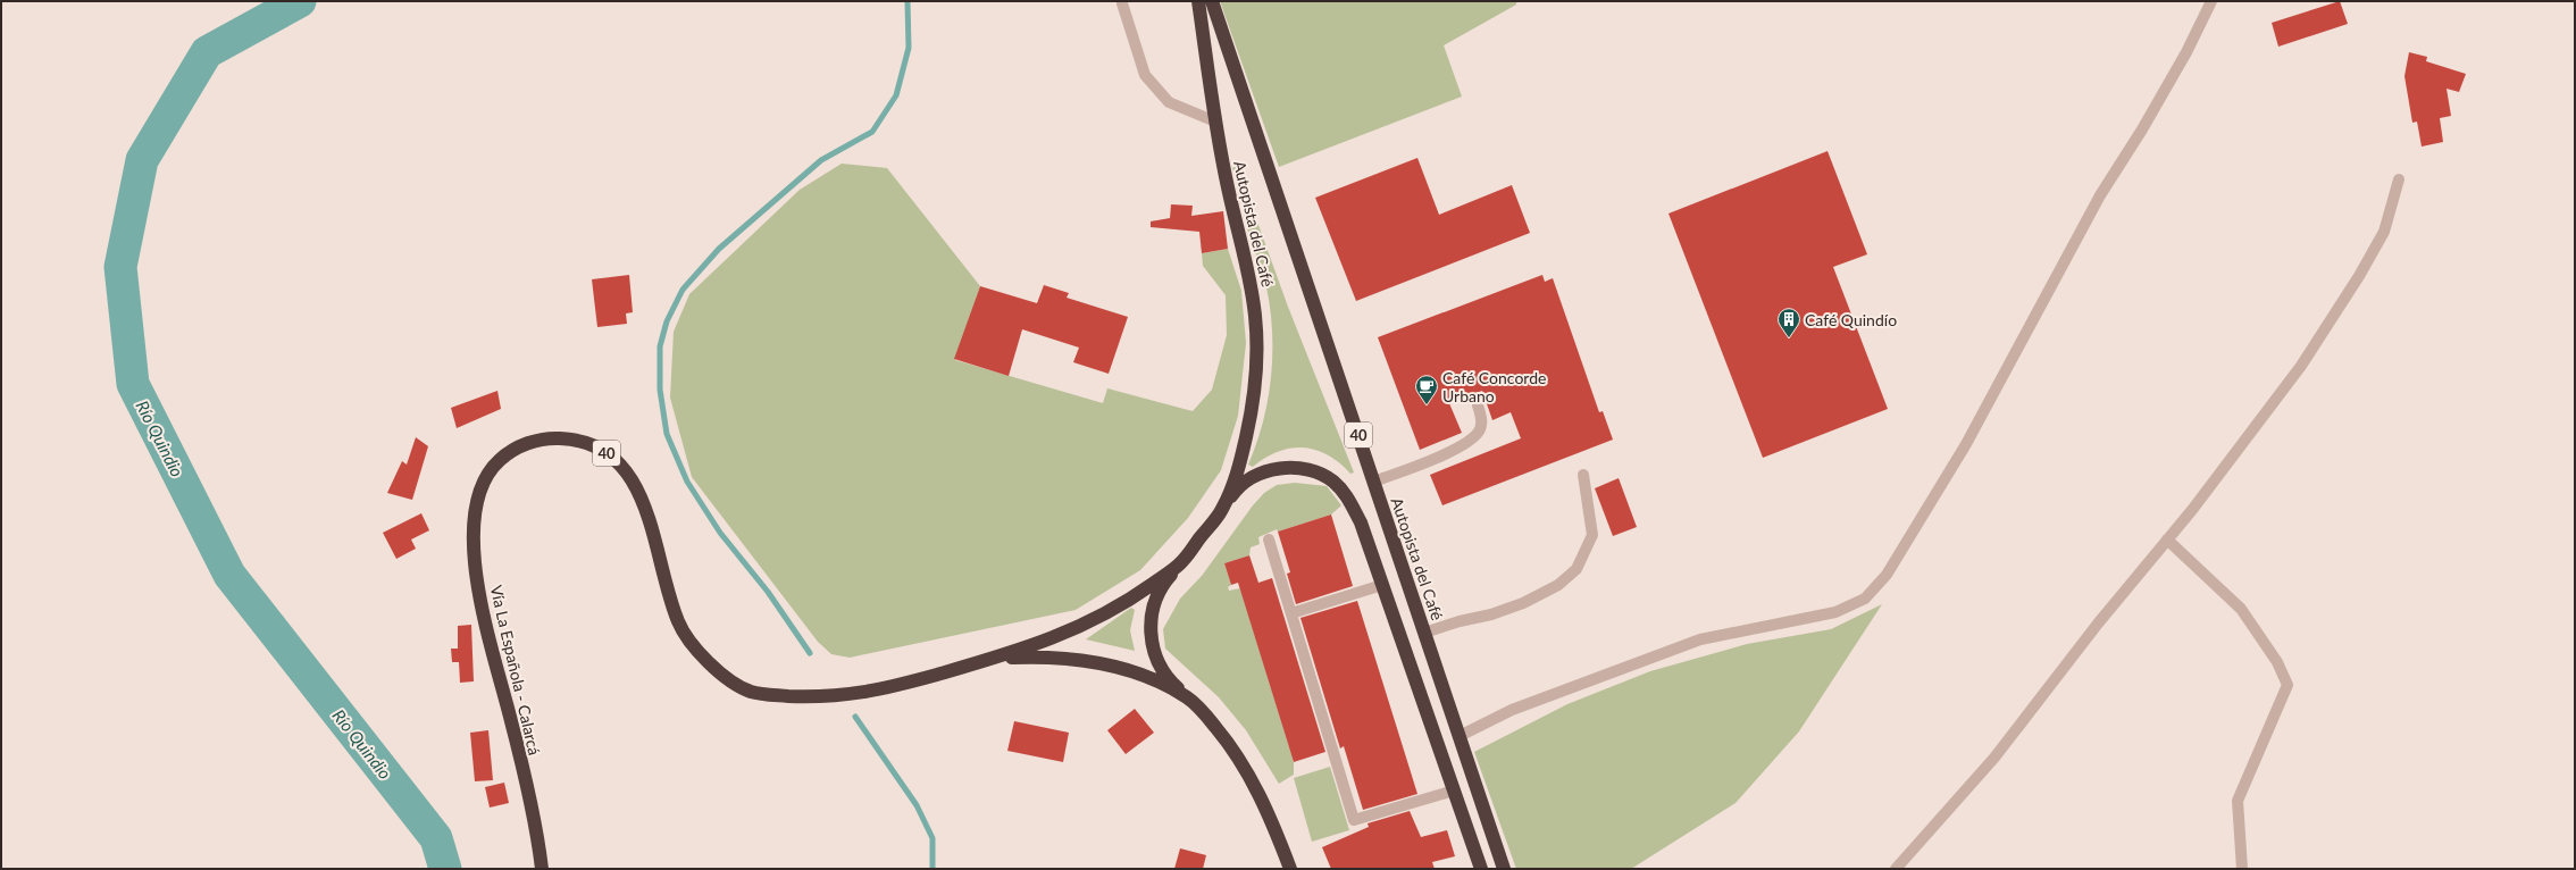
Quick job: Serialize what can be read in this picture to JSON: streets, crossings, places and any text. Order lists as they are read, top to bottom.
{
  "streets": {
    "highway": ["Autopista del Café", "40", "Vía La Española - Calarcá"]
  },
  "crossings": [
    ["Autopista del Café", "40"],
    ["Autopista del Café", "Vía La Española - Calarcá"],
    ["40", "Vía La Española - Calarcá"]
  ],
  "water": ["Río Quindio"],
  "places": {
    "building": ["Café Quindío"],
    "cafe": ["Café Concorde Urbano"]
  }
}
